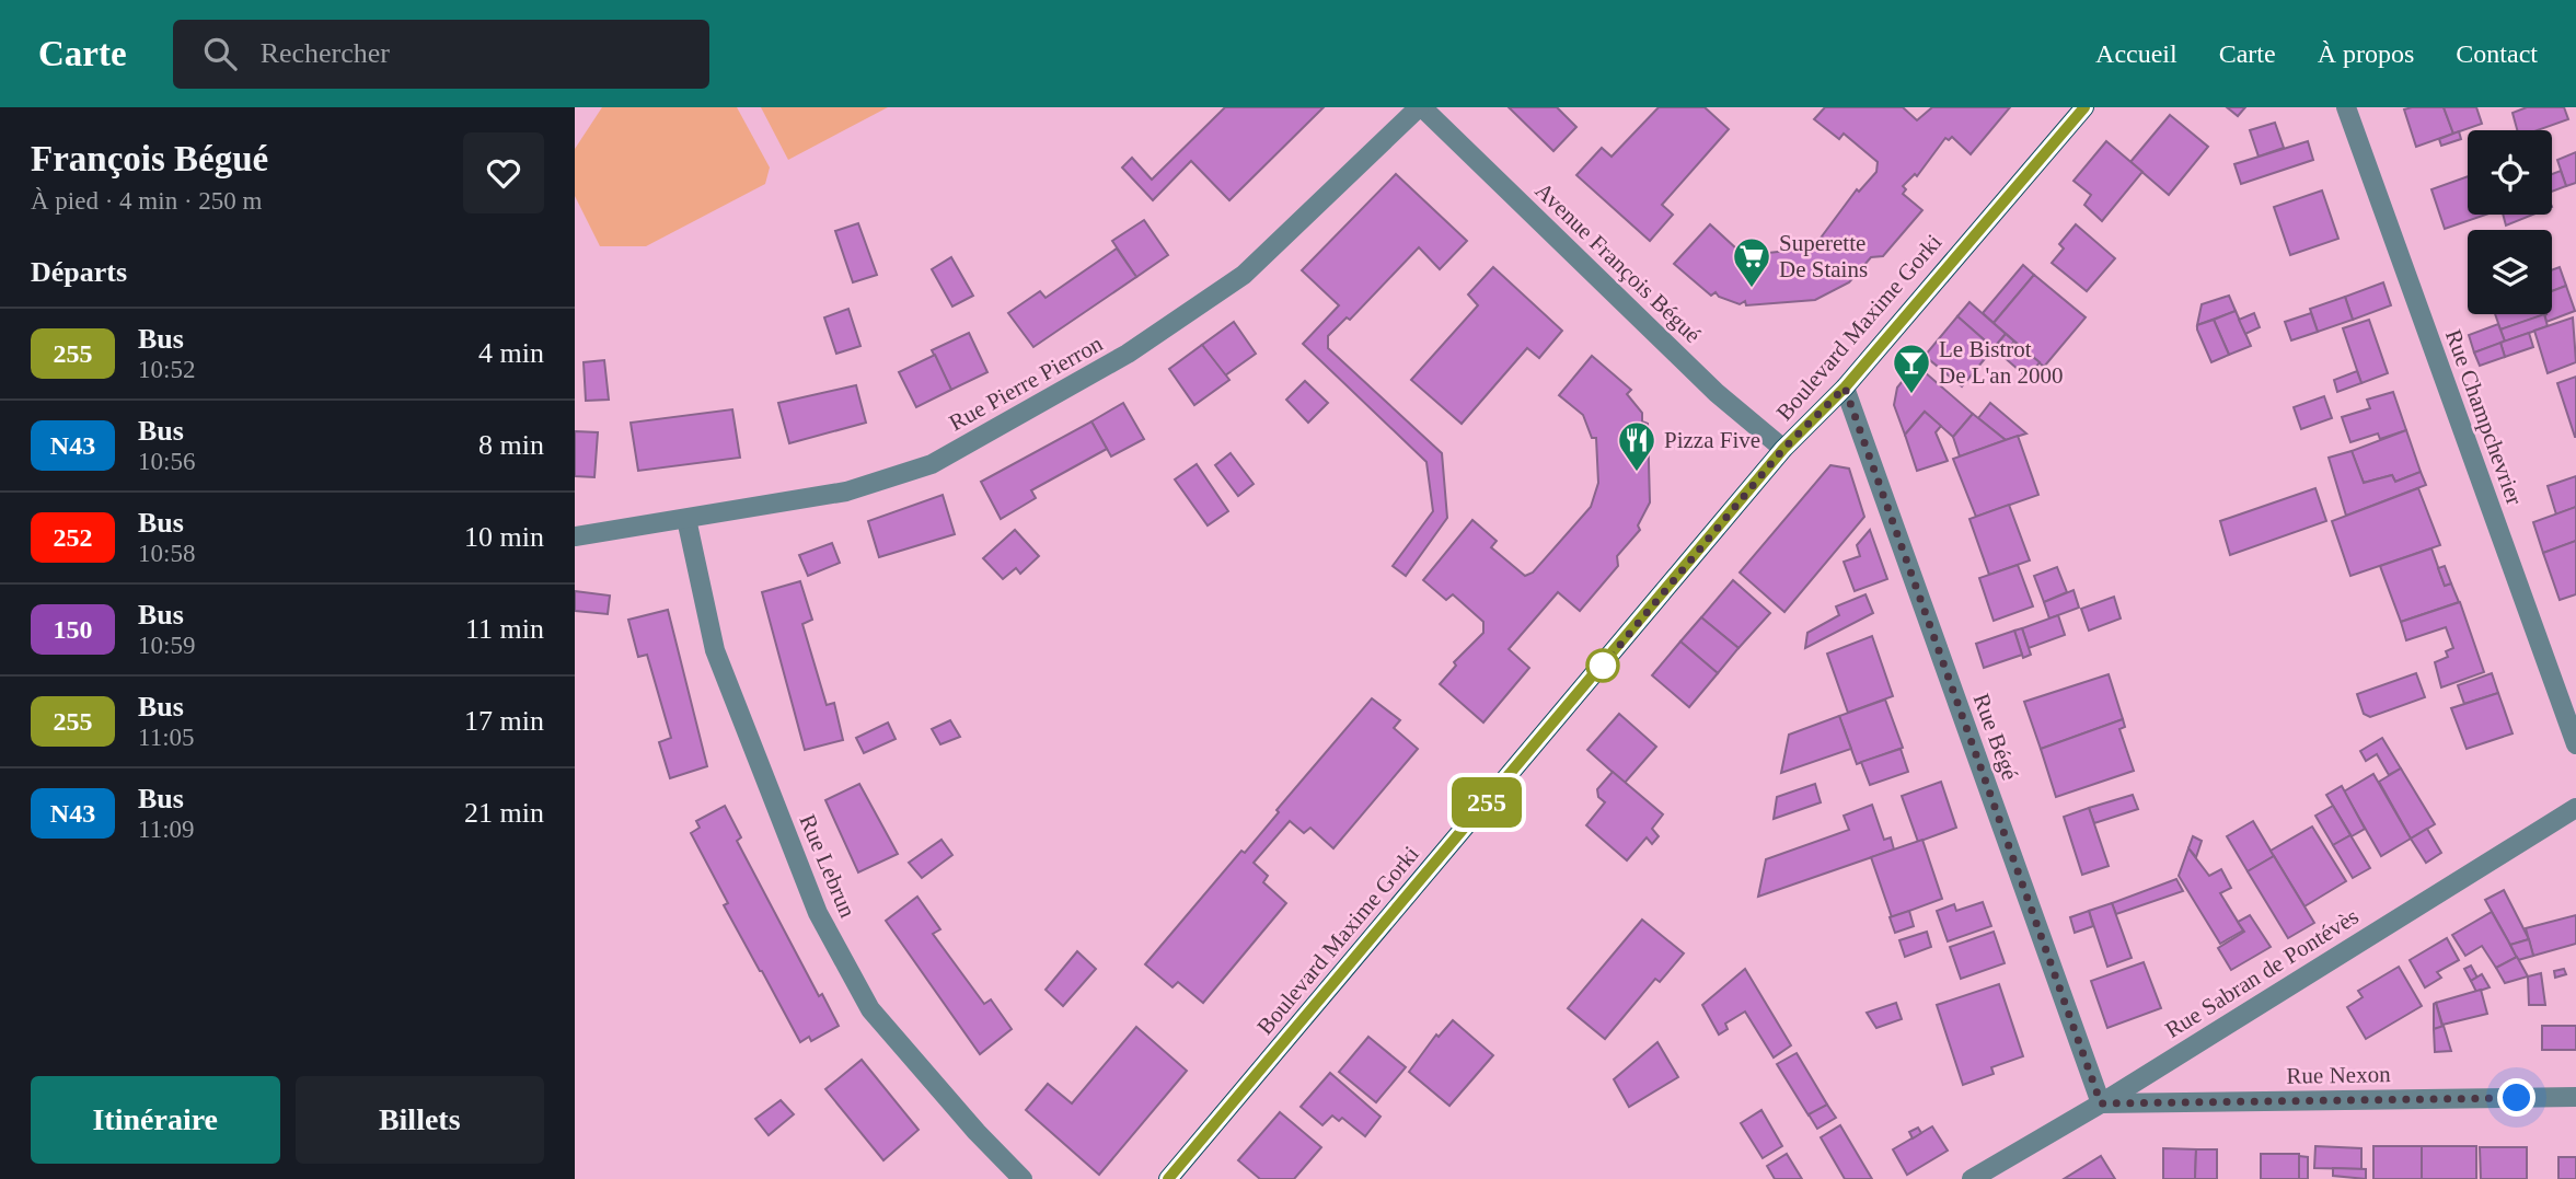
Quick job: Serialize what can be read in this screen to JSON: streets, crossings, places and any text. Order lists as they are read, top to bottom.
{
  "streets": {
    "main road": ["Boulevard Maxime Gorki"],
    "street": [
      "Avenue François Bégué",
      "Rue Pierre Pierron",
      "Rue Champchevrier",
      "Rue Bégé",
      "Rue Lebrun",
      "Rue Sabran de Pontévès",
      "Rue Nexon"
    ]
  },
  "crossings": [
    ["Avenue François Bégué", "Boulevard Maxime Gorki"],
    ["Avenue François Bégué", "Rue Pierre Pierron"],
    ["Boulevard Maxime Gorki", "Rue Bégé"],
    ["Rue Pierre Pierron", "Rue Lebrun"],
    ["Rue Bégé", "Rue Sabran de Pontévès"],
    ["Rue Bégé", "Rue Nexon"],
    ["Rue Sabran de Pontévès", "Rue Nexon"]
  ],
  "places": {
    "supermarket": ["Superette De Stains"],
    "bar": ["Le Bistrot De L'an 2000"],
    "restaurant": ["Pizza Five"]
  },
  "lines": ["bus line 255"],
  "page": {
    "header": "Carte",
    "search": "Rechercher",
    "nav": [
      "Accueil",
      "Carte",
      "À propos",
      "Contact"
    ],
    "heading": [
      ["François Bégué", "À pied · 4 min · 250 m"],
      "Départs"
    ],
    "on_map": "255",
    "list": [
      {
        "mark": "255",
        "name": "Bus",
        "note": "10:52",
        "value": "4 min"
      },
      {
        "mark": "N43",
        "name": "Bus",
        "note": "10:56",
        "value": "8 min"
      },
      {
        "mark": "252",
        "name": "Bus",
        "note": "10:58",
        "value": "10 min"
      },
      {
        "mark": "150",
        "name": "Bus",
        "note": "10:59",
        "value": "11 min"
      },
      {
        "mark": "255",
        "name": "Bus",
        "note": "11:05",
        "value": "17 min"
      },
      {
        "mark": "N43",
        "name": "Bus",
        "note": "11:09",
        "value": "21 min"
      }
    ],
    "buttons": ["Itinéraire", "Billets"]
  }
}
